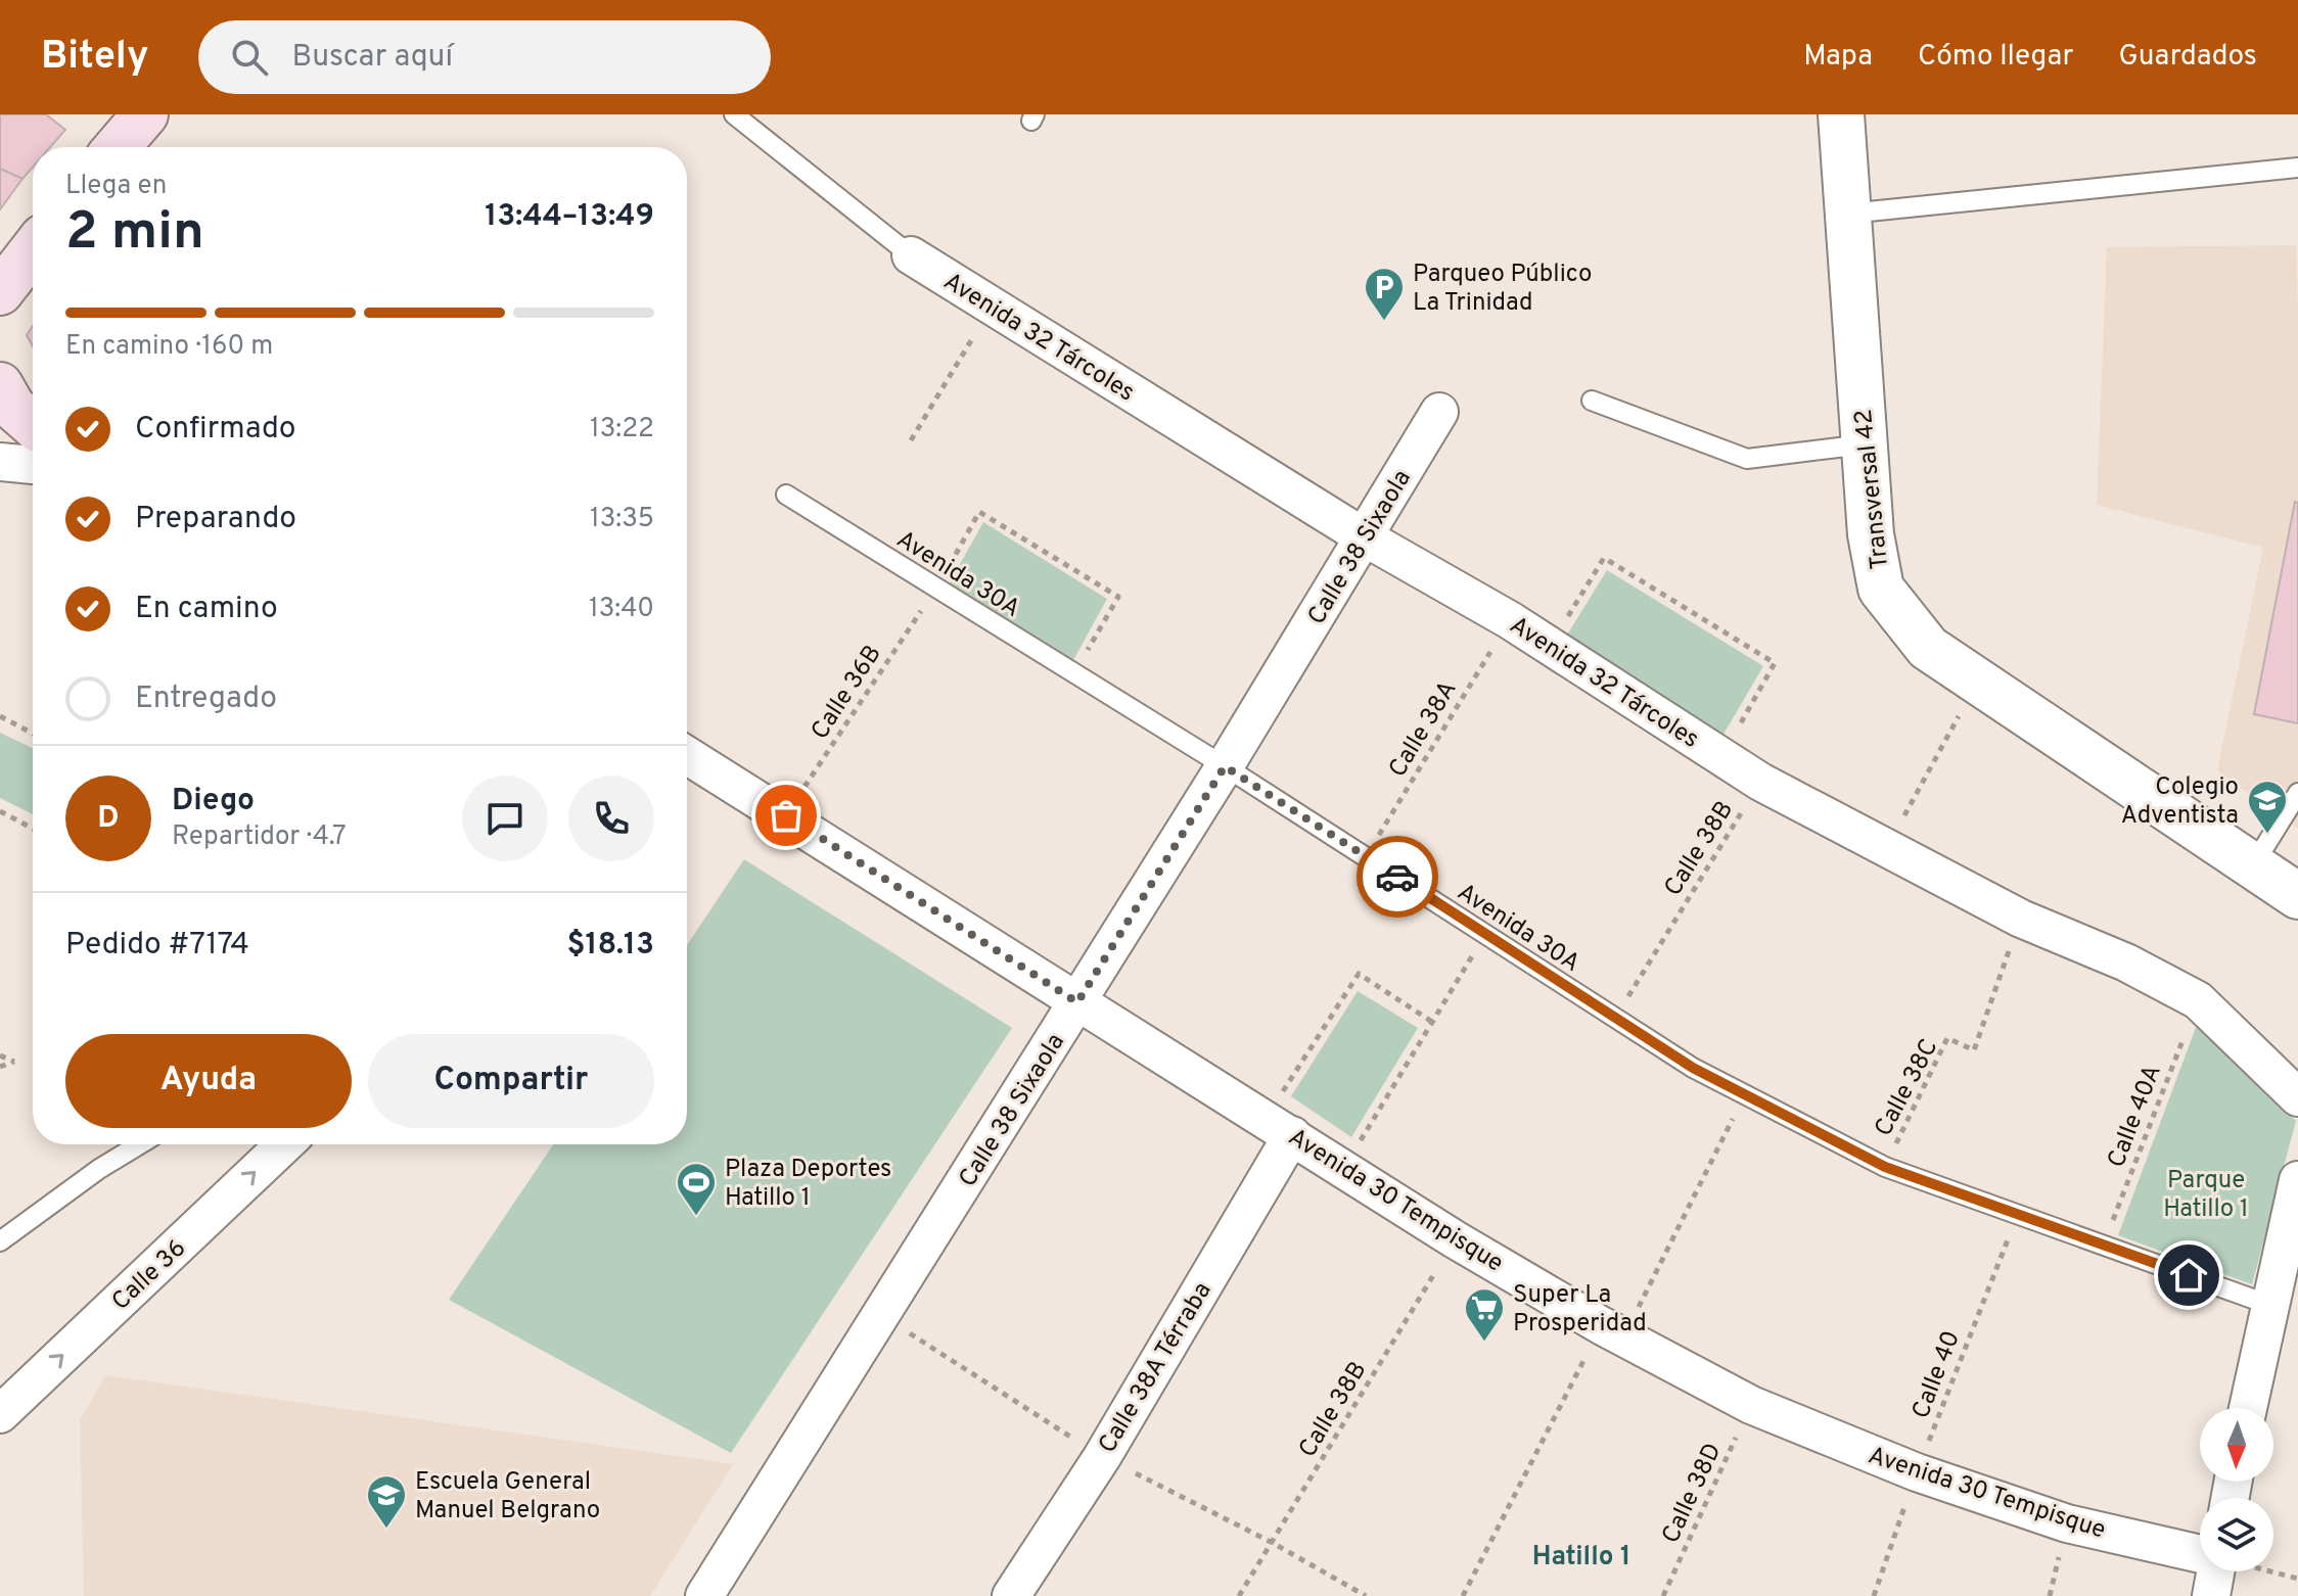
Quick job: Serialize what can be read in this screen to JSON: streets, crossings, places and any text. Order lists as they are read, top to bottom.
{
  "streets": {
    "street": [
      "Avenida 32 Tárcoles",
      "Transversal 42",
      "Calle 38 Sixaola",
      "Avenida 30 Tempisque",
      "Calle 36",
      "Calle 38A Térraba"
    ],
    "lane": ["Avenida 30A"],
    "path": [
      "Calle 36B",
      "Calle 38A",
      "Calle 38B",
      "Calle 38C",
      "Calle 40A",
      "Calle 40",
      "Calle 38D"
    ]
  },
  "crossings": [
    ["Avenida 32 Tárcoles", "Calle 38 Sixaola"],
    ["Avenida 32 Tárcoles", "Calle 38A"],
    ["Avenida 32 Tárcoles", "Calle 38B"],
    ["Avenida 32 Tárcoles", "Calle 38C"],
    ["Avenida 32 Tárcoles", "Calle 40A"],
    ["Calle 38 Sixaola", "Avenida 30A"],
    ["Calle 38 Sixaola", "Avenida 30 Tempisque"],
    ["Avenida 30A", "Calle 36B"],
    ["Avenida 30A", "Calle 38A"],
    ["Avenida 30A", "Calle 38B"],
    ["Avenida 30A", "Calle 38C"],
    ["Avenida 30A", "Calle 40A"],
    ["Avenida 30A", "Calle 40"],
    ["Calle 36B", "Avenida 30 Tempisque"],
    ["Calle 38B", "Avenida 30 Tempisque"],
    ["Avenida 30 Tempisque", "Calle 38A Térraba"],
    ["Avenida 30 Tempisque", "Calle 40"],
    ["Avenida 30 Tempisque", "Calle 38D"]
  ],
  "one_way": ["Calle 36"],
  "districts": ["Hatillo 1"],
  "parks": ["Parque Hatillo 1"],
  "places": {
    "parking": ["Parqueo Público La Trinidad"],
    "school or university": ["Colegio Adventista", "Escuela General Manuel Belgrano"],
    "sports": ["Plaza Deportes Hatillo 1"],
    "supermarket": ["Super La Prosperidad"]
  },
  "north": "bottom",
  "page": {
    "header": "Bitely",
    "search": "Buscar aquí",
    "nav": ["Mapa", "Cómo llegar", "Guardados"],
    "heading": ["2 min", "Llega en", "13:44–13:49"],
    "panel": [
      "Diego",
      "Repartidor · 4.7",
      "Pedido #7174",
      "$18.13"
    ],
    "bar": "En camino · 160 m",
    "list": [
      ["Confirmado", "13:22"],
      ["Preparando", "13:35"],
      ["En camino", "13:40"],
      "Entregado"
    ],
    "round": "D",
    "buttons": ["Ayuda", "Compartir"]
  }
}
